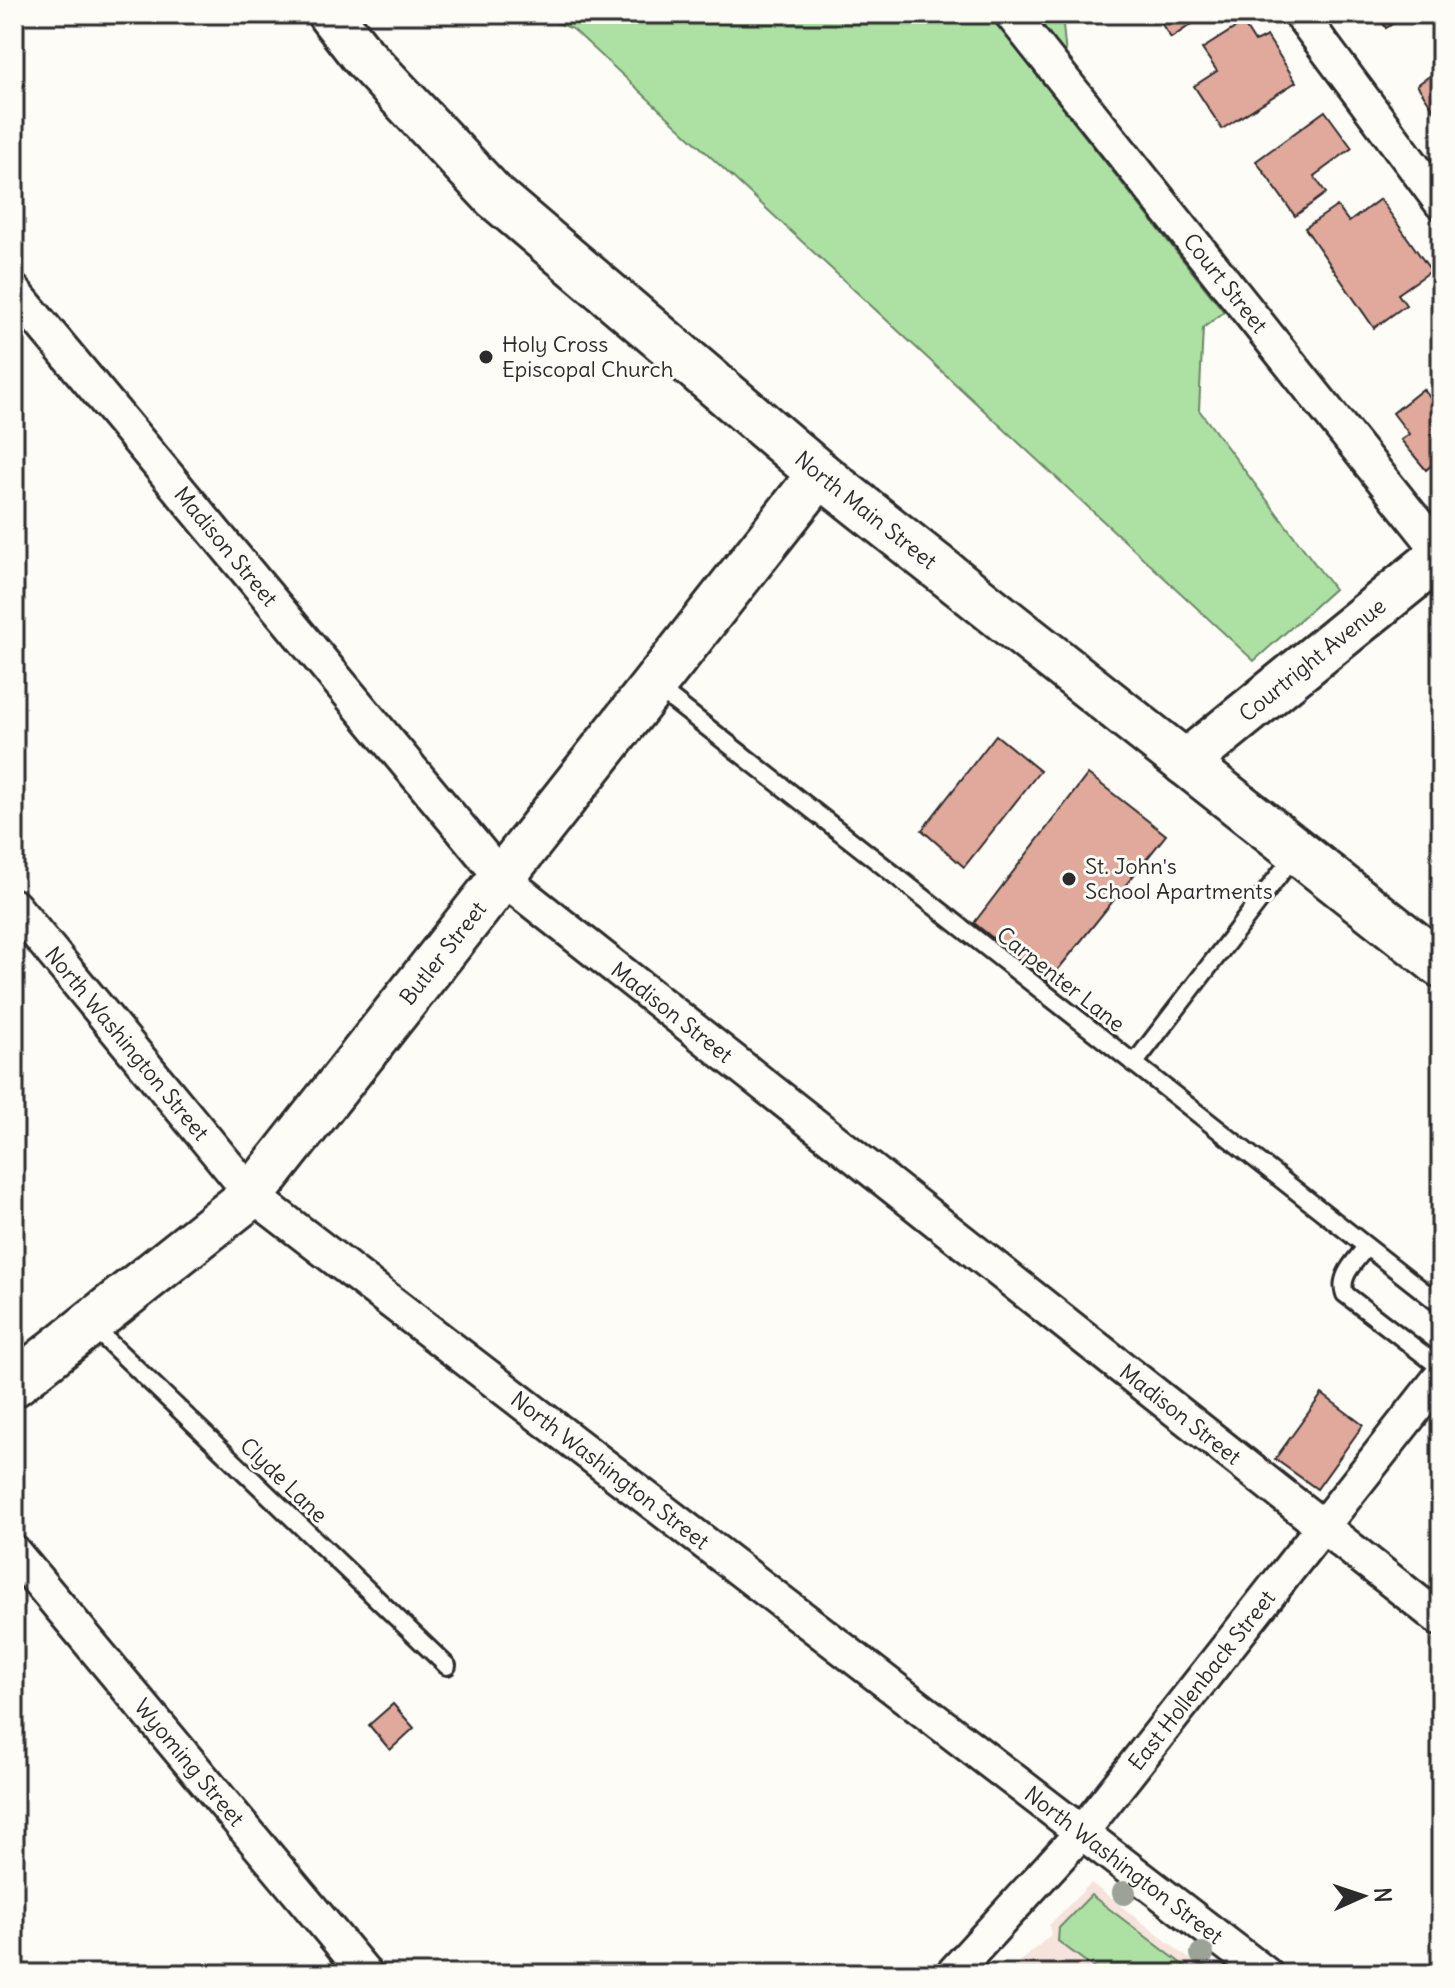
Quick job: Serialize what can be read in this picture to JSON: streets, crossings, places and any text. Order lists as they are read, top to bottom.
{
  "streets": {
    "main road": ["North Main Street", "Courtright Avenue", "Butler Street"],
    "street": [
      "Court Street",
      "Madison Street",
      "North Washington Street",
      "East Hollenback Street",
      "Wyoming Street"
    ],
    "lane": ["Carpenter Lane", "Clyde Lane"]
  },
  "crossings": [
    ["Court Street", "Courtright Avenue"],
    ["North Main Street", "Courtright Avenue"],
    ["North Main Street", "Butler Street"],
    ["Madison Street", "Butler Street"],
    ["Madison Street", "East Hollenback Street"],
    ["Butler Street", "Carpenter Lane"],
    ["Butler Street", "North Washington Street"],
    ["Butler Street", "Clyde Lane"],
    ["North Washington Street", "East Hollenback Street"]
  ],
  "places": ["Holy Cross Episcopal Church", "St. John's School Apartments"],
  "north": "right"
}
